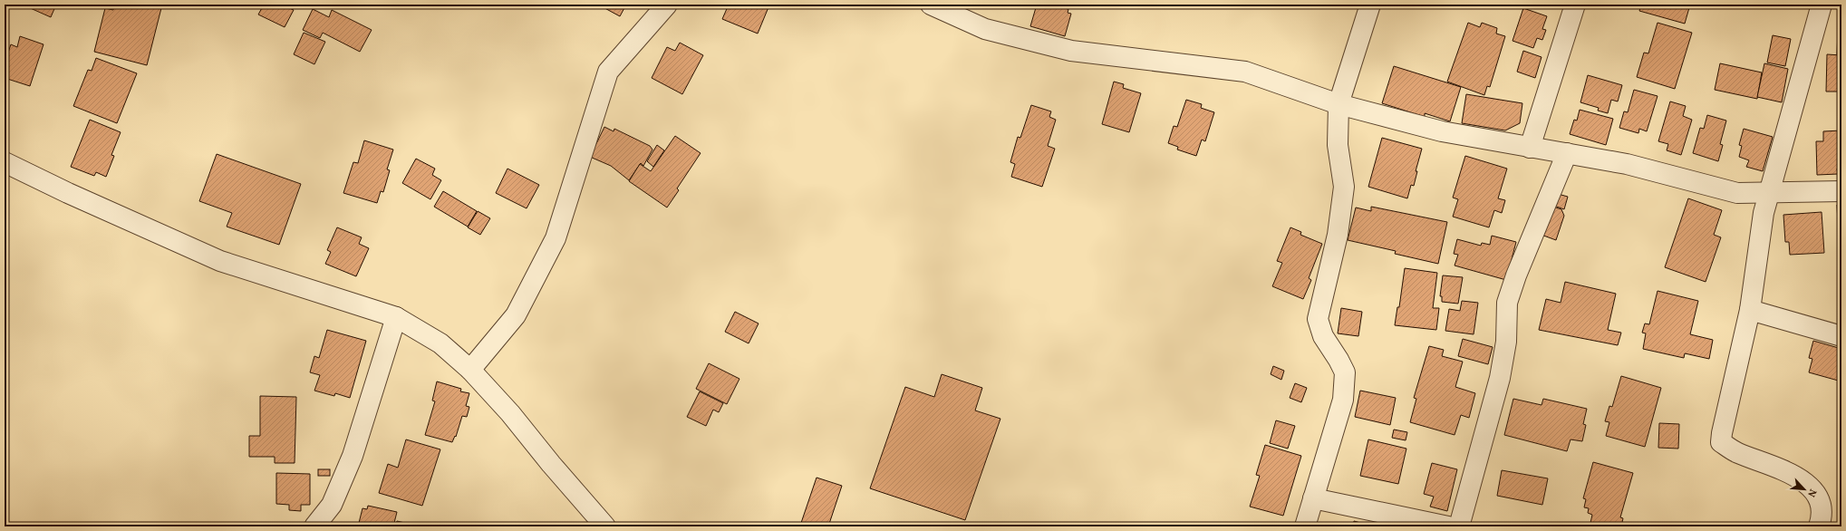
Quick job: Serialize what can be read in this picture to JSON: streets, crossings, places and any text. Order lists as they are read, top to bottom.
{
  "north": "bottom right"
}
